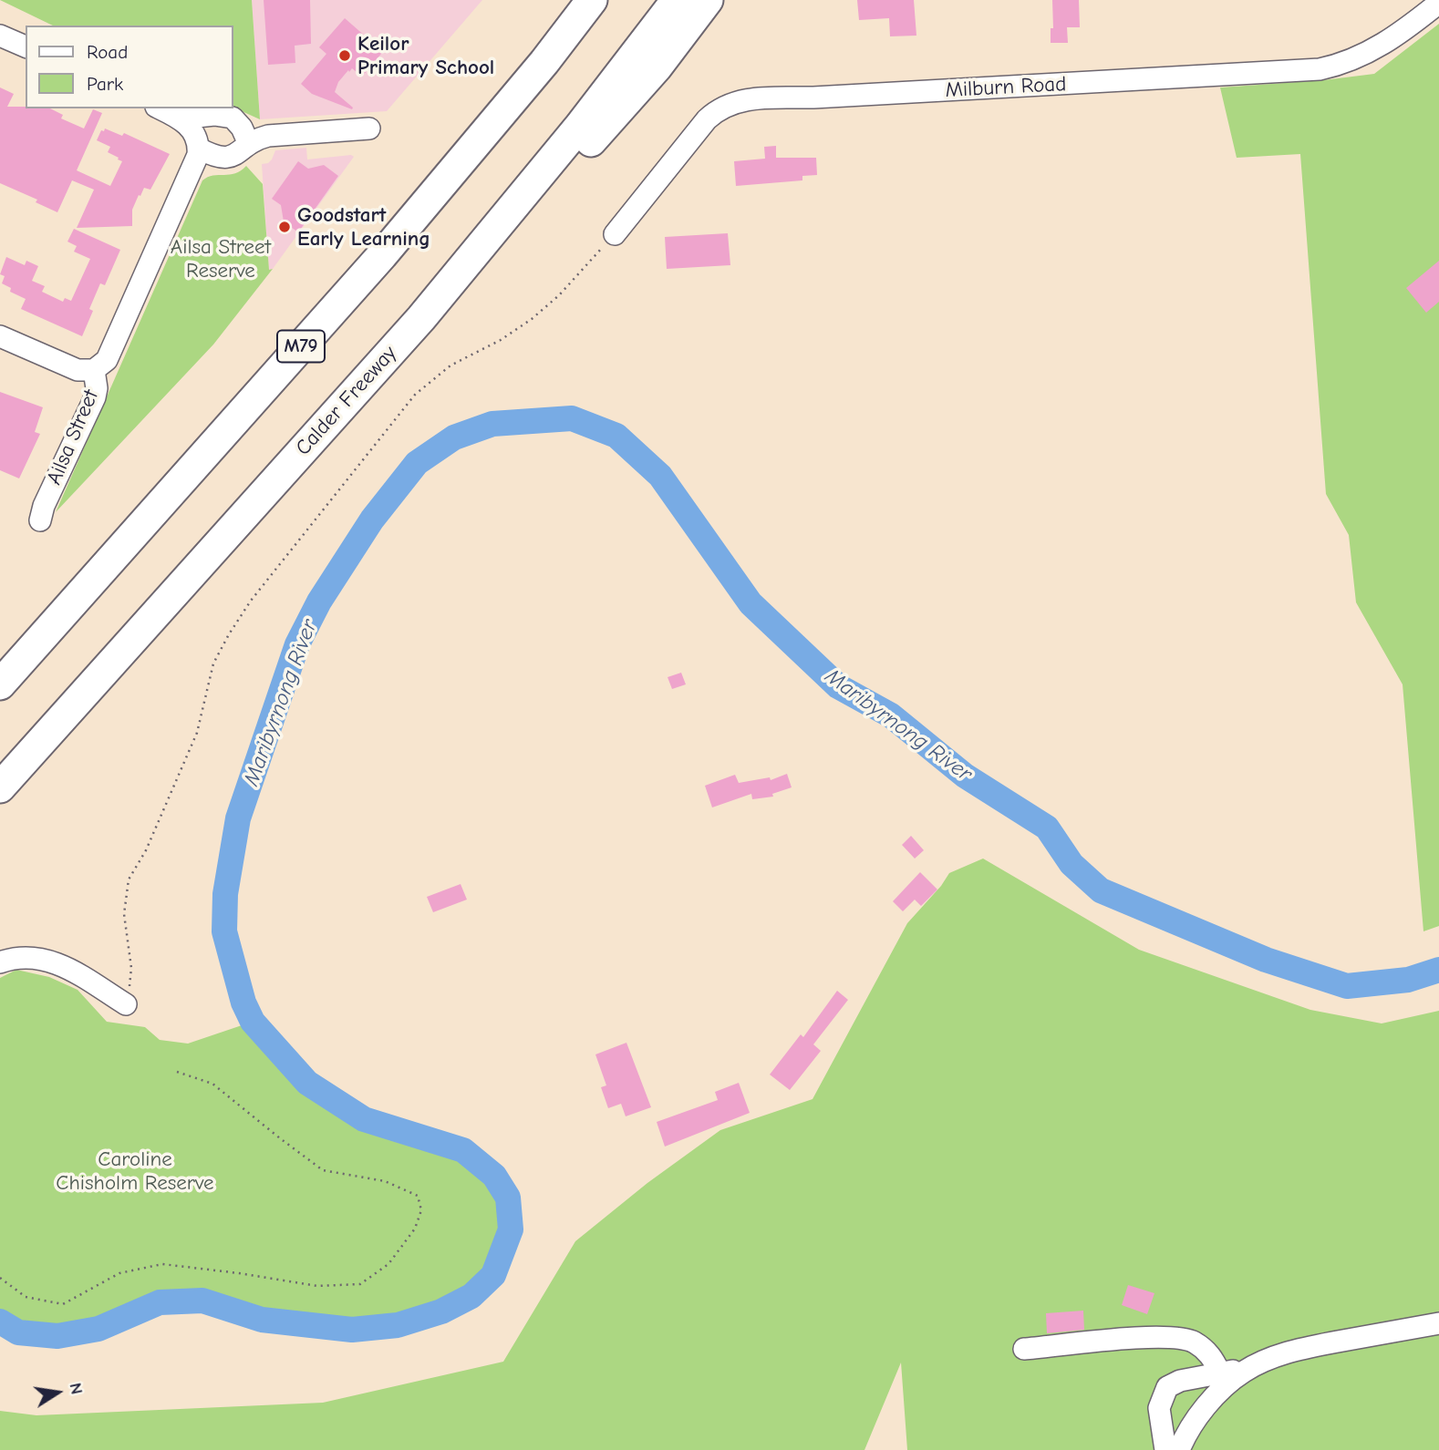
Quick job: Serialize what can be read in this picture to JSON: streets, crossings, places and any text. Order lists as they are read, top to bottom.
{
  "streets": {
    "highway": ["M79", "Calder Freeway"],
    "street": ["Milburn Road", "Ailsa Street"]
  },
  "water": ["Maribyrnong River"],
  "parks": ["Ailsa Street Reserve", "Caroline Chisholm Reserve"],
  "places": ["Keilor Primary School", "Goodstart Early Learning"],
  "legend": ["Road", "Park"],
  "north": "right"
}
